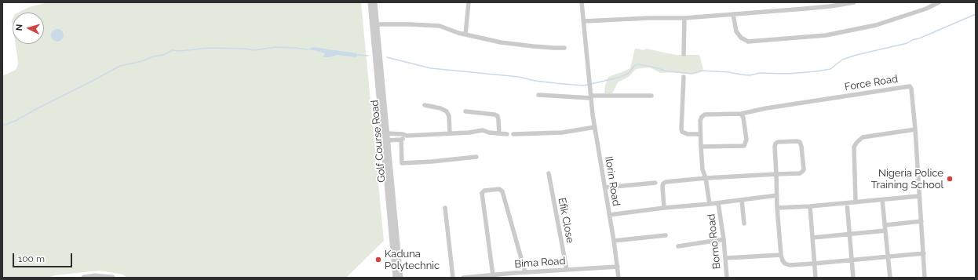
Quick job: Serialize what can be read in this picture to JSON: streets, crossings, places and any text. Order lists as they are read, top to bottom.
{
  "streets": {
    "street": [
      "Force Road",
      "Golf Course Road",
      "Ilorin Road",
      "Efik Close",
      "Borno Road",
      "Bima Road"
    ]
  },
  "crossings": [
    ["Ilorin Road", "Bima Road"],
    ["Efik Close", "Bima Road"]
  ],
  "places": ["Nigeria Police Training School", "Kaduna Polytechnic"],
  "scale_bar": "100 m",
  "north": "left"
}
